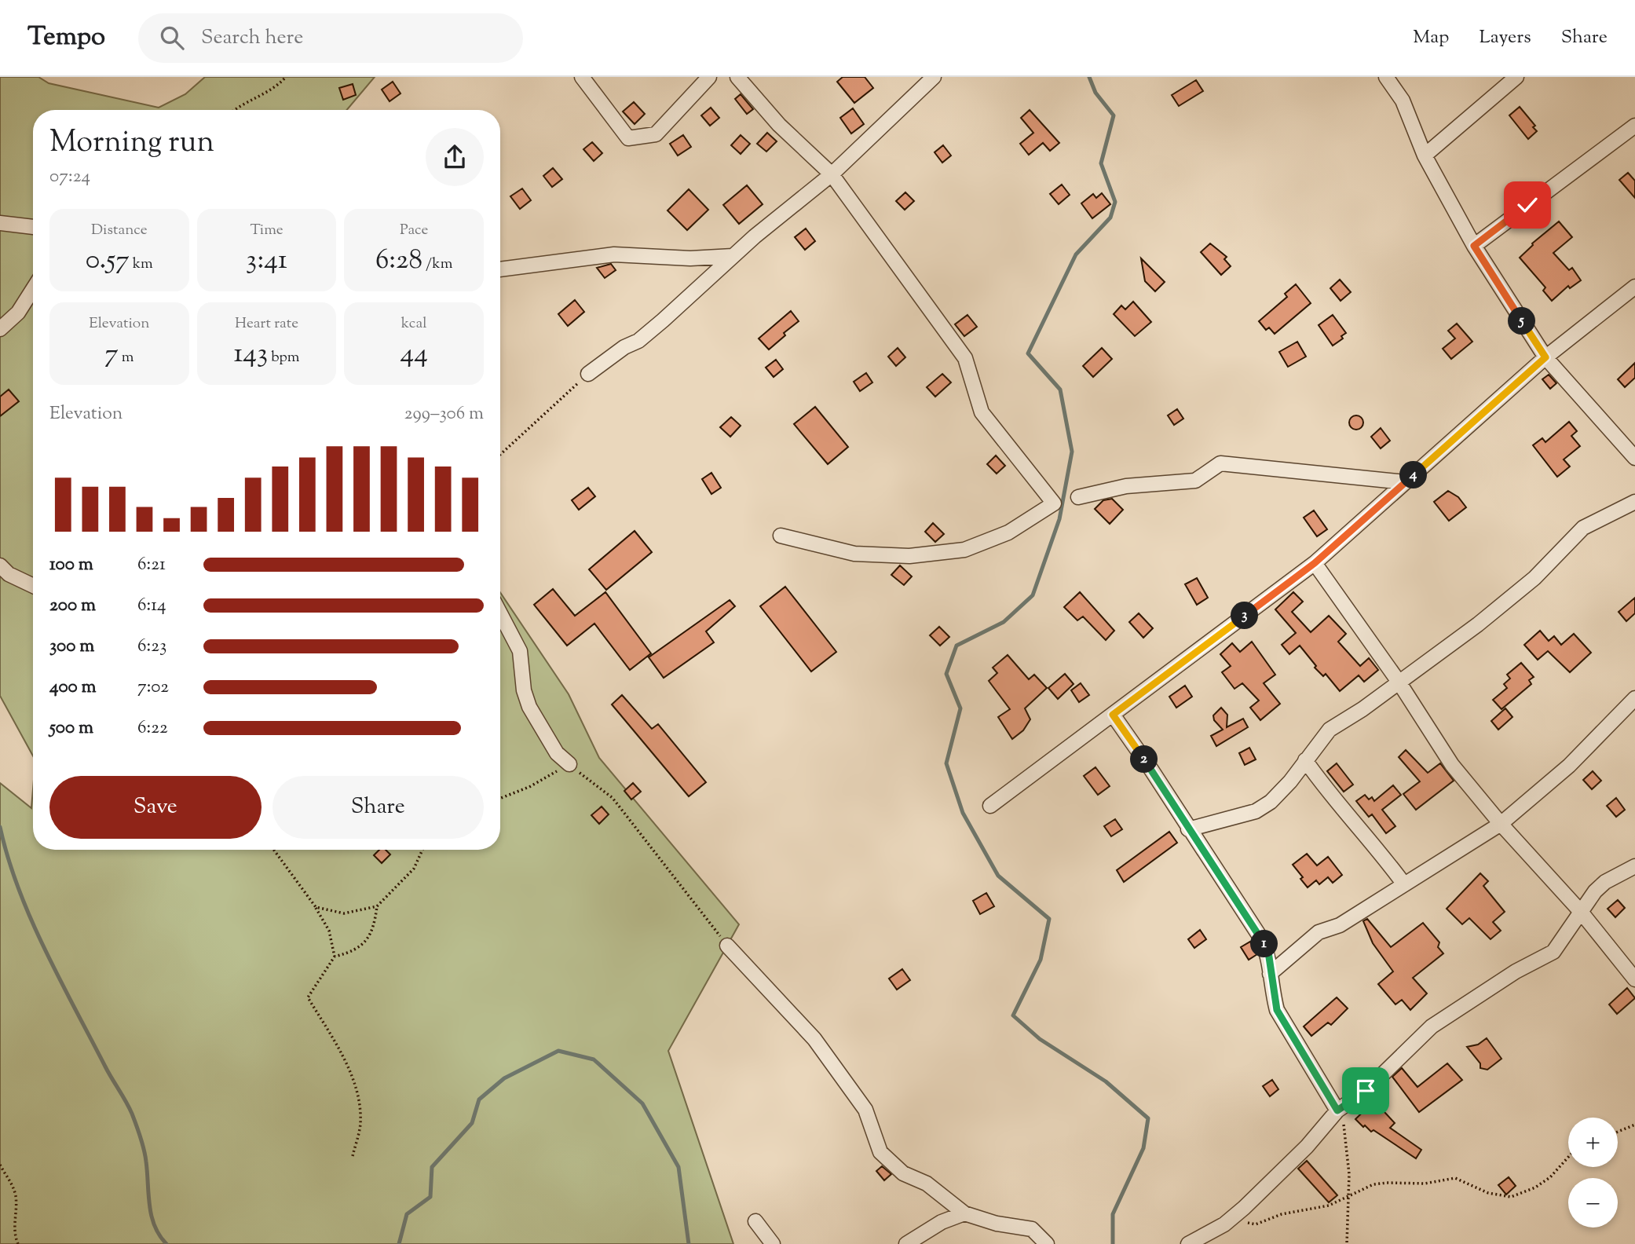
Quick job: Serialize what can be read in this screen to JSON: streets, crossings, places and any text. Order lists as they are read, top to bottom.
{
  "page": {
    "header": "Tempo",
    "search": "Search here",
    "nav": ["Map", "Layers", "Share"],
    "heading": ["Morning run", "07:24"],
    "stats": [
      ["Distance", "0.57 km"],
      ["Time", "3:41"],
      ["Pace", "6:28 /km"],
      ["Elevation", "7 m"],
      ["Heart rate", "143 bpm"],
      ["kcal", "44"]
    ],
    "pins": [
      "5",
      "4",
      "3",
      "2",
      "1"
    ],
    "chart": ["Elevation", "299–306 m"],
    "list": [
      {
        "name": "100 m",
        "note": "6:21"
      },
      {
        "name": "200 m",
        "note": "6:14"
      },
      {
        "name": "300 m",
        "note": "6:23"
      },
      {
        "name": "400 m",
        "note": "7:02"
      },
      {
        "name": "500 m",
        "note": "6:22"
      }
    ],
    "buttons": ["Save", "Share"],
    "map_buttons": ["+", "−"]
  }
}
